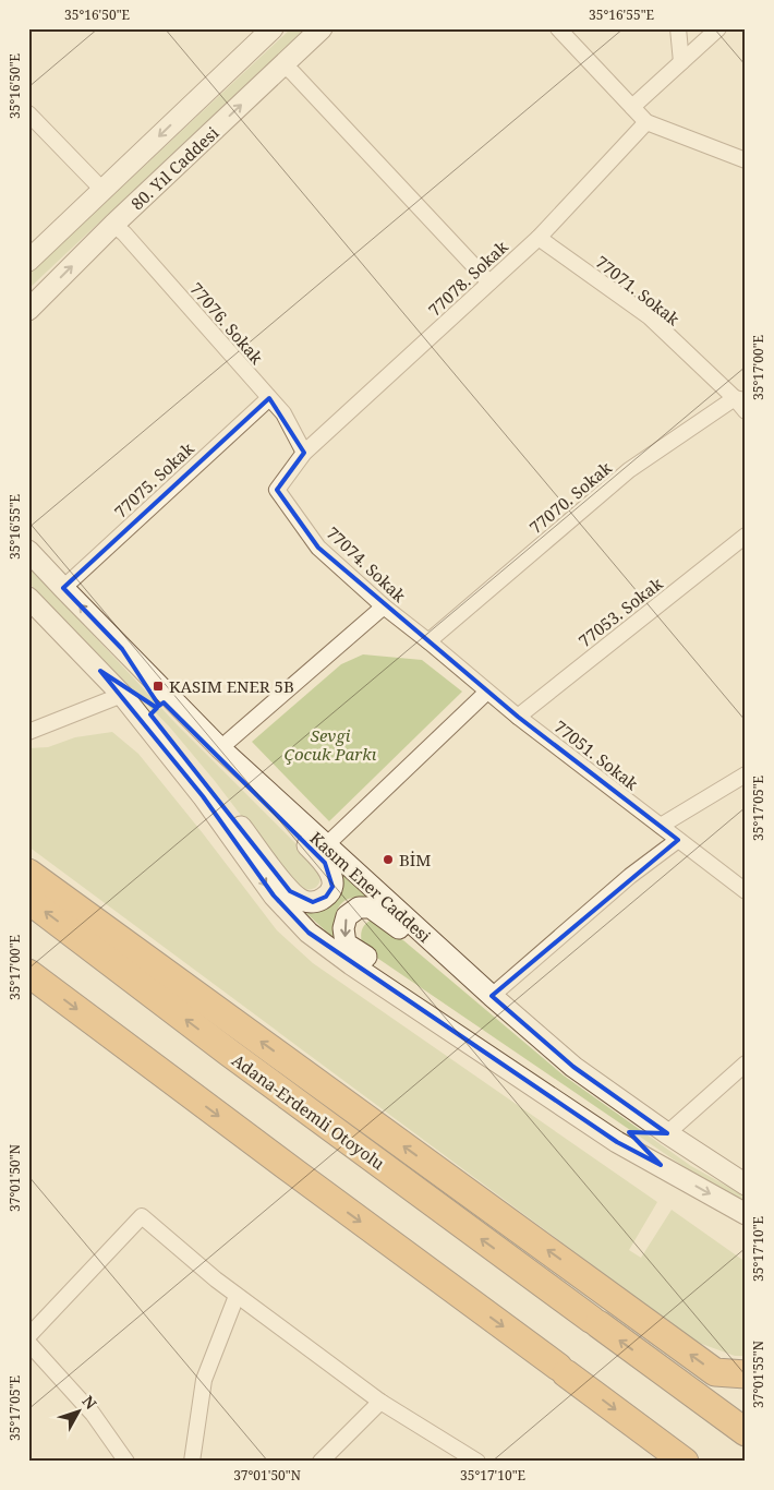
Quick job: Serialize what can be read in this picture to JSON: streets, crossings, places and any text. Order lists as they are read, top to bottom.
{
  "streets": {
    "highway": ["Adana-Erdemli Otoyolu"],
    "main road": ["80. Yıl Caddesi", "Kasım Ener Caddesi"],
    "street": [
      "77078. Sokak",
      "77071. Sokak",
      "77076. Sokak",
      "77075. Sokak",
      "77070. Sokak",
      "77074. Sokak",
      "77053. Sokak",
      "77051. Sokak"
    ]
  },
  "crossings": [
    ["80. Yıl Caddesi", "77076. Sokak"],
    ["77078. Sokak", "77071. Sokak"],
    ["77078. Sokak", "77076. Sokak"],
    ["77078. Sokak", "77074. Sokak"],
    ["77071. Sokak", "77070. Sokak"],
    ["77076. Sokak", "77075. Sokak"],
    ["77076. Sokak", "77074. Sokak"],
    ["77075. Sokak", "Kasım Ener Caddesi"],
    ["77070. Sokak", "77074. Sokak"],
    ["77070. Sokak", "77051. Sokak"],
    ["77074. Sokak", "77051. Sokak"],
    ["77053. Sokak", "77051. Sokak"]
  ],
  "parks": ["Sevgi Çocuk Parkı"],
  "places": {
    "transit": ["KASIM ENER 5B"],
    "other": ["BİM"]
  },
  "north": "top right",
  "coordinates": [
    "35°16'50\"E",
    "35°16'55\"E",
    "35°17'00\"E",
    "35°17'05\"E",
    "37°01'50\"N",
    "35°17'10\"E",
    "37°01'55\"N"
  ]
}
